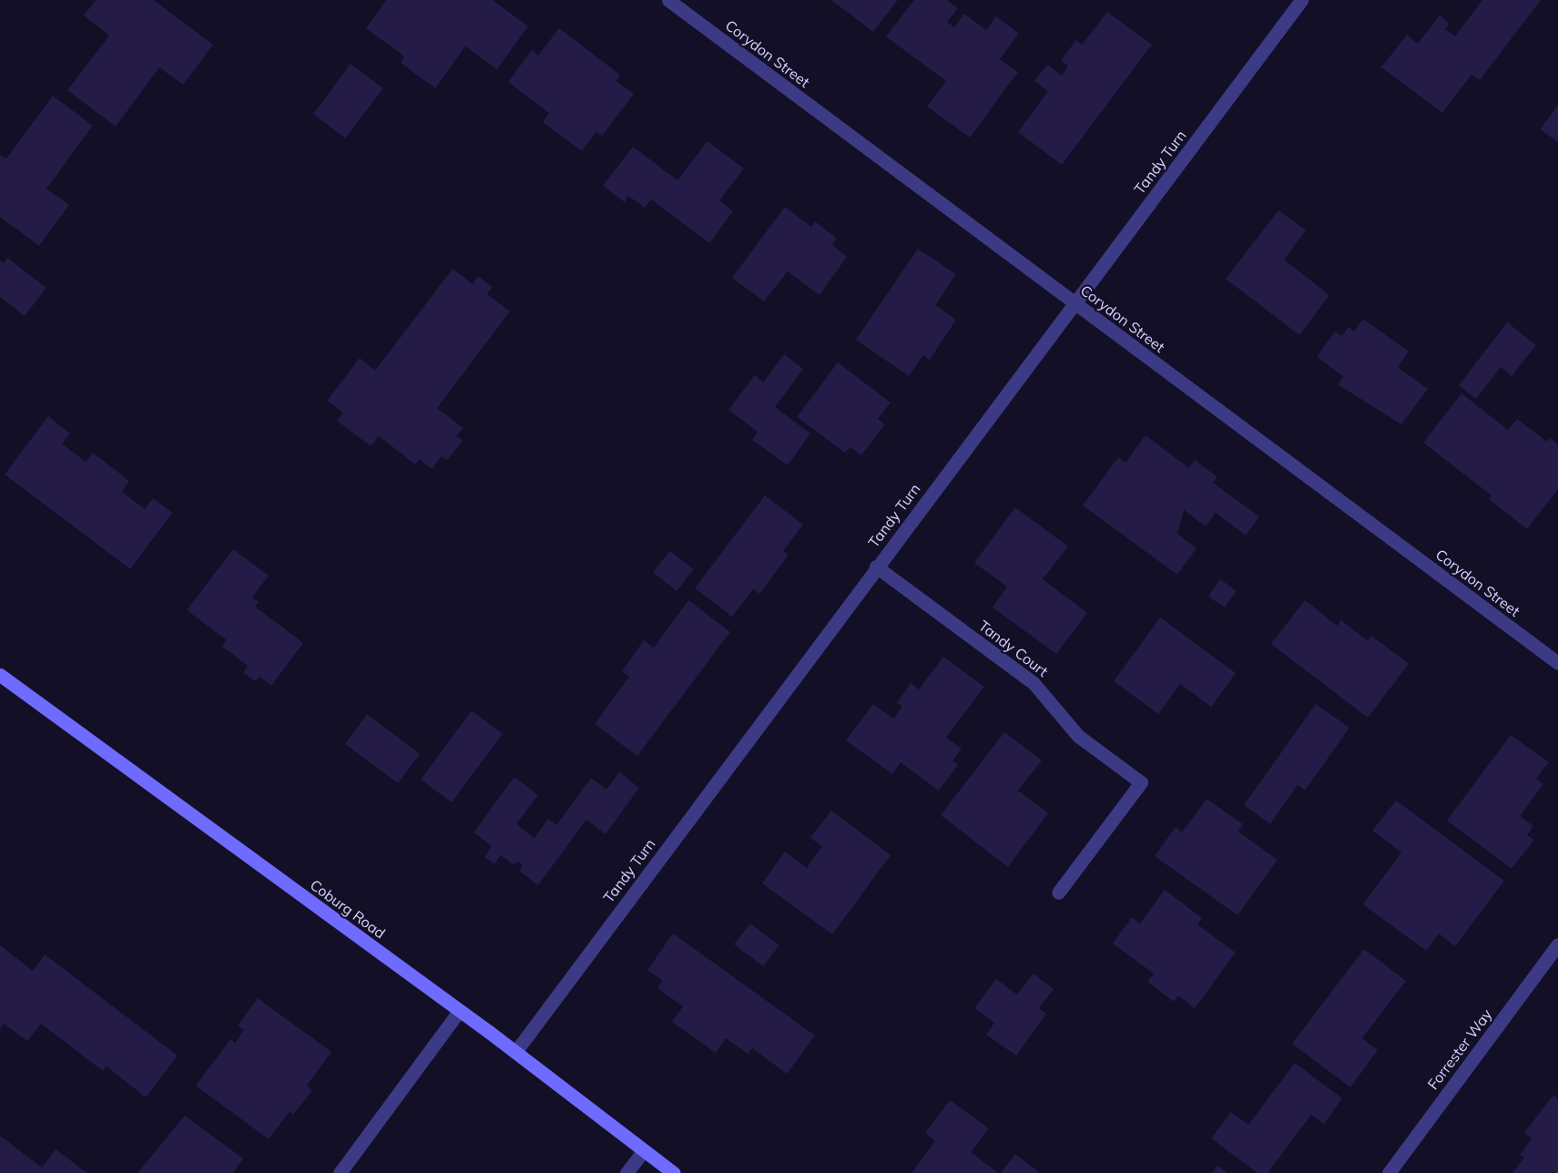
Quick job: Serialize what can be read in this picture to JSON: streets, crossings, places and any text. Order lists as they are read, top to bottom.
{
  "streets": {
    "main road": ["Coburg Road"],
    "street": [
      "Corydon Street",
      "Tandy Turn",
      "Tandy Court",
      "Forrester Way"
    ]
  },
  "crossings": [
    ["Corydon Street", "Tandy Turn"],
    ["Tandy Turn", "Tandy Court"],
    ["Tandy Turn", "Coburg Road"]
  ]
}
